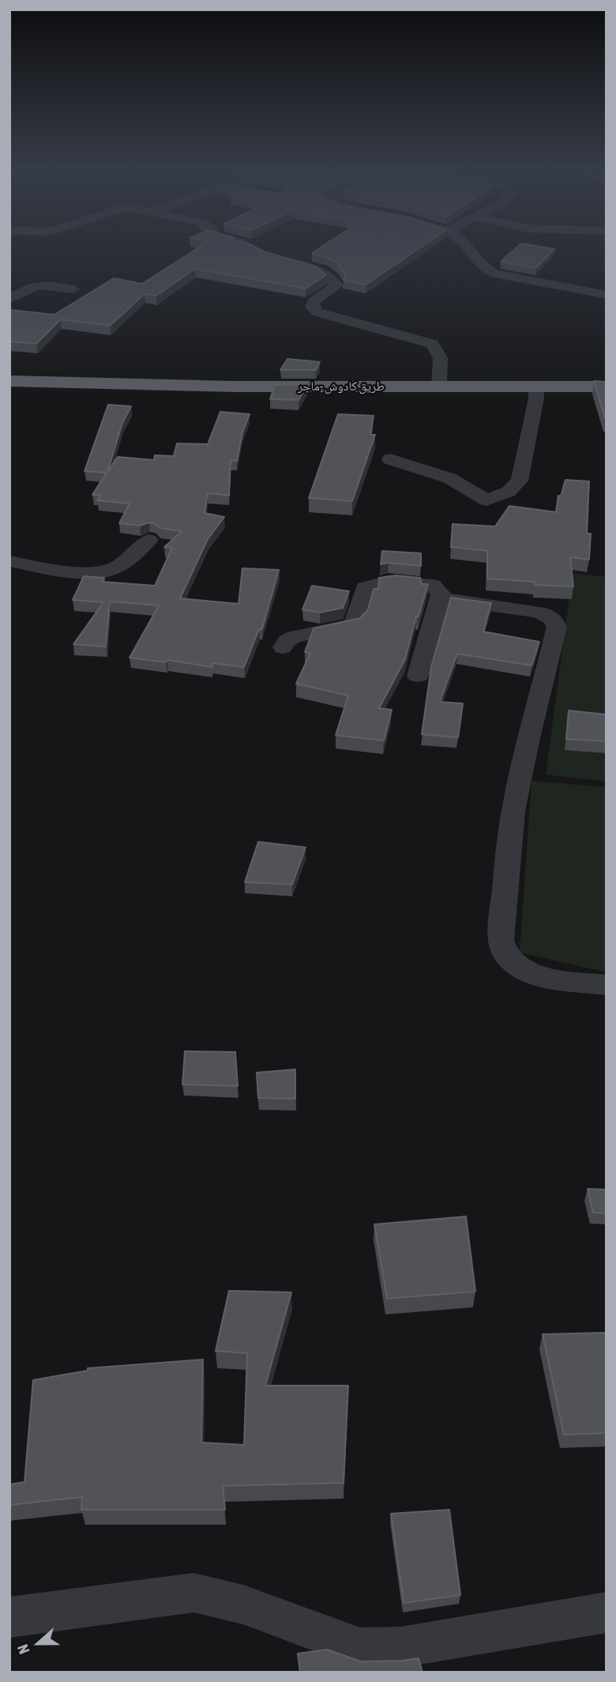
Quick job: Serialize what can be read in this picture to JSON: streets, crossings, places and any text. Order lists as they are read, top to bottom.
{
  "streets": {
    "highway": ["طريق كادوش -ماجر"]
  },
  "north": "left"
}
